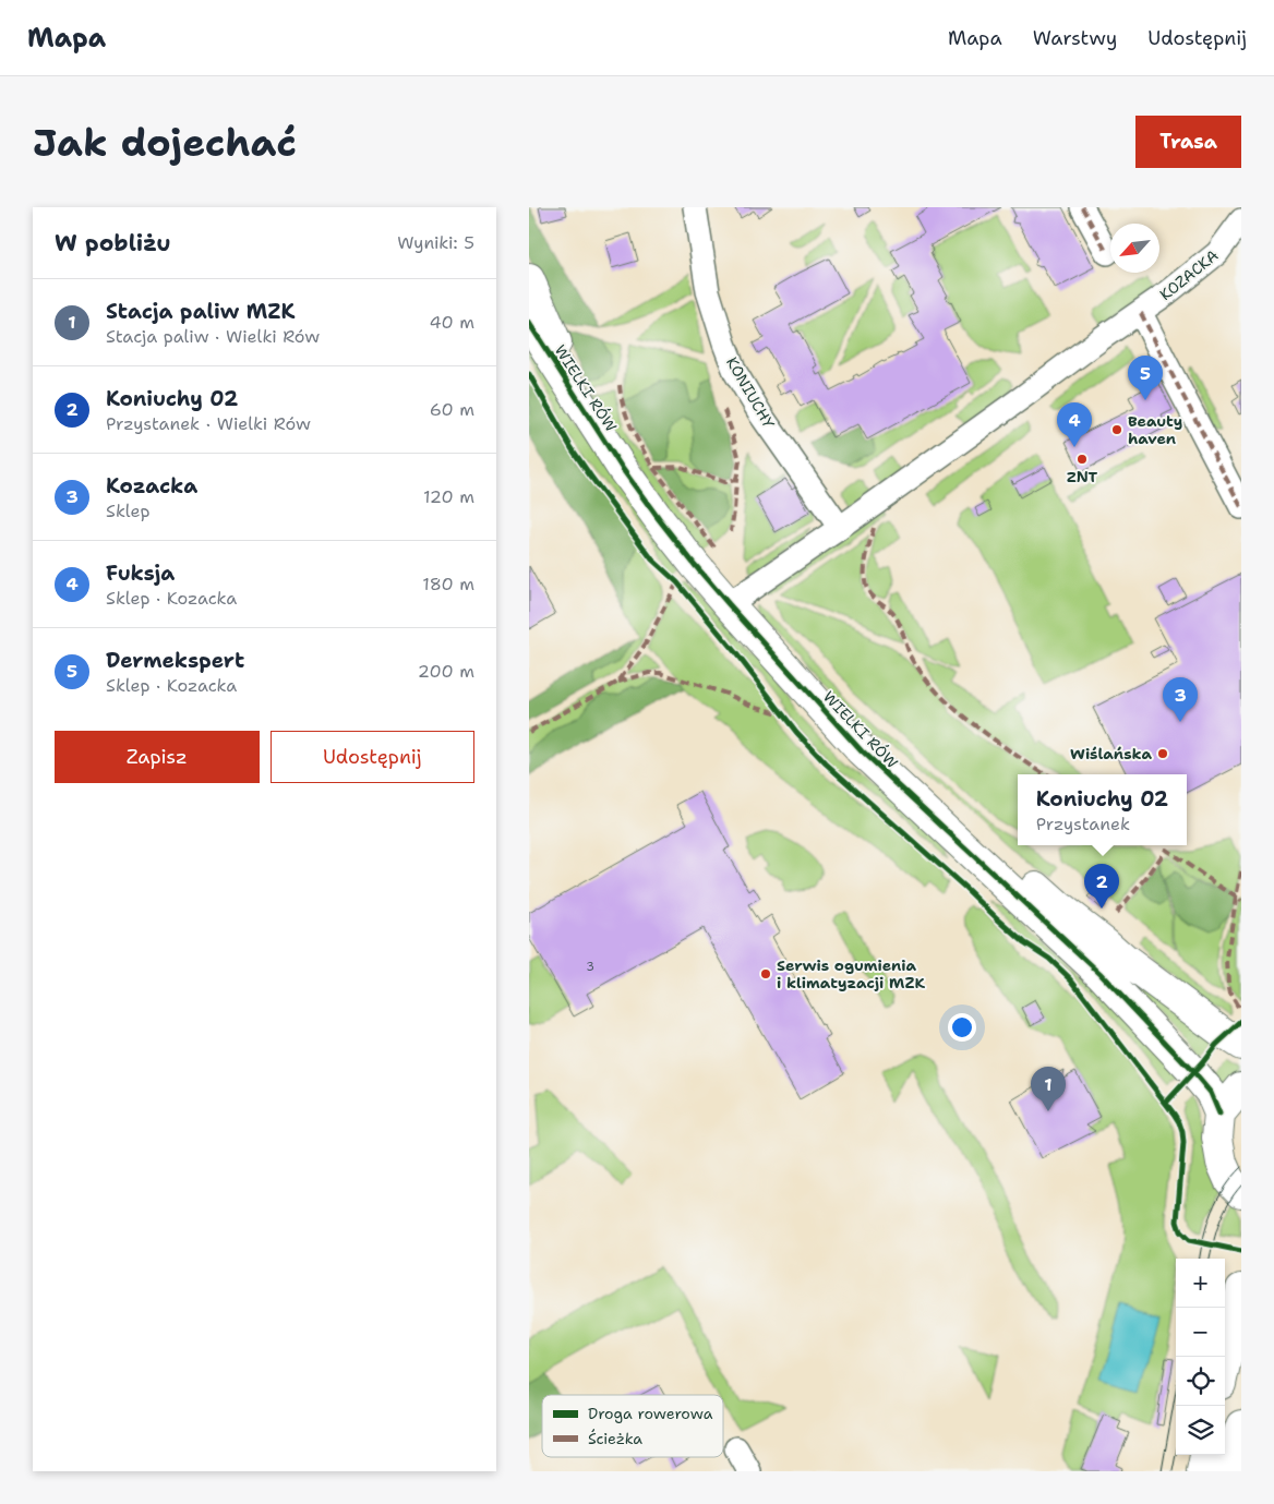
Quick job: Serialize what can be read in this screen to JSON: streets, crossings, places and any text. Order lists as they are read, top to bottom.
{
  "streets": {
    "street": ["KOZACKA", "WIELKI RÓW", "KONIUCHY"]
  },
  "crossings": [
    ["KOZACKA", "WIELKI RÓW"],
    ["KOZACKA", "KONIUCHY"]
  ],
  "places": [
    "Beauty haven",
    "ZNT",
    "Wiślańska",
    "Serwis ogumienia i klimatyzacji MZK"
  ],
  "house_numbers": ["3"],
  "legend": ["Droga rowerowa", "Ścieżka"],
  "north": "bottom left",
  "page": {
    "header": "Mapa",
    "nav": ["Mapa", "Warstwy", "Udostępnij"],
    "buttons": [
      "Trasa",
      ["Zapisz", "Udostępnij"]
    ],
    "title": "Jak dojechać",
    "heading": ["W pobliżu", "Wyniki: 5"],
    "list": [
      {
        "mark": "1",
        "name": "Stacja paliw MZK",
        "note": "Stacja paliw · Wielki Rów",
        "value": "40 m"
      },
      {
        "mark": "2",
        "name": "Koniuchy 02",
        "note": "Przystanek · Wielki Rów",
        "value": "60 m"
      },
      {
        "mark": "3",
        "name": "Kozacka",
        "note": "Sklep",
        "value": "120 m"
      },
      {
        "mark": "4",
        "name": "Fuksja",
        "note": "Sklep · Kozacka",
        "value": "180 m"
      },
      {
        "mark": "5",
        "name": "Dermekspert",
        "note": "Sklep · Kozacka",
        "value": "200 m"
      }
    ],
    "pins": [
      "5",
      "4",
      "3",
      "2",
      "1"
    ],
    "popup": ["Koniuchy 02", "Przystanek"],
    "map_buttons": ["+", "−"]
  }
}
